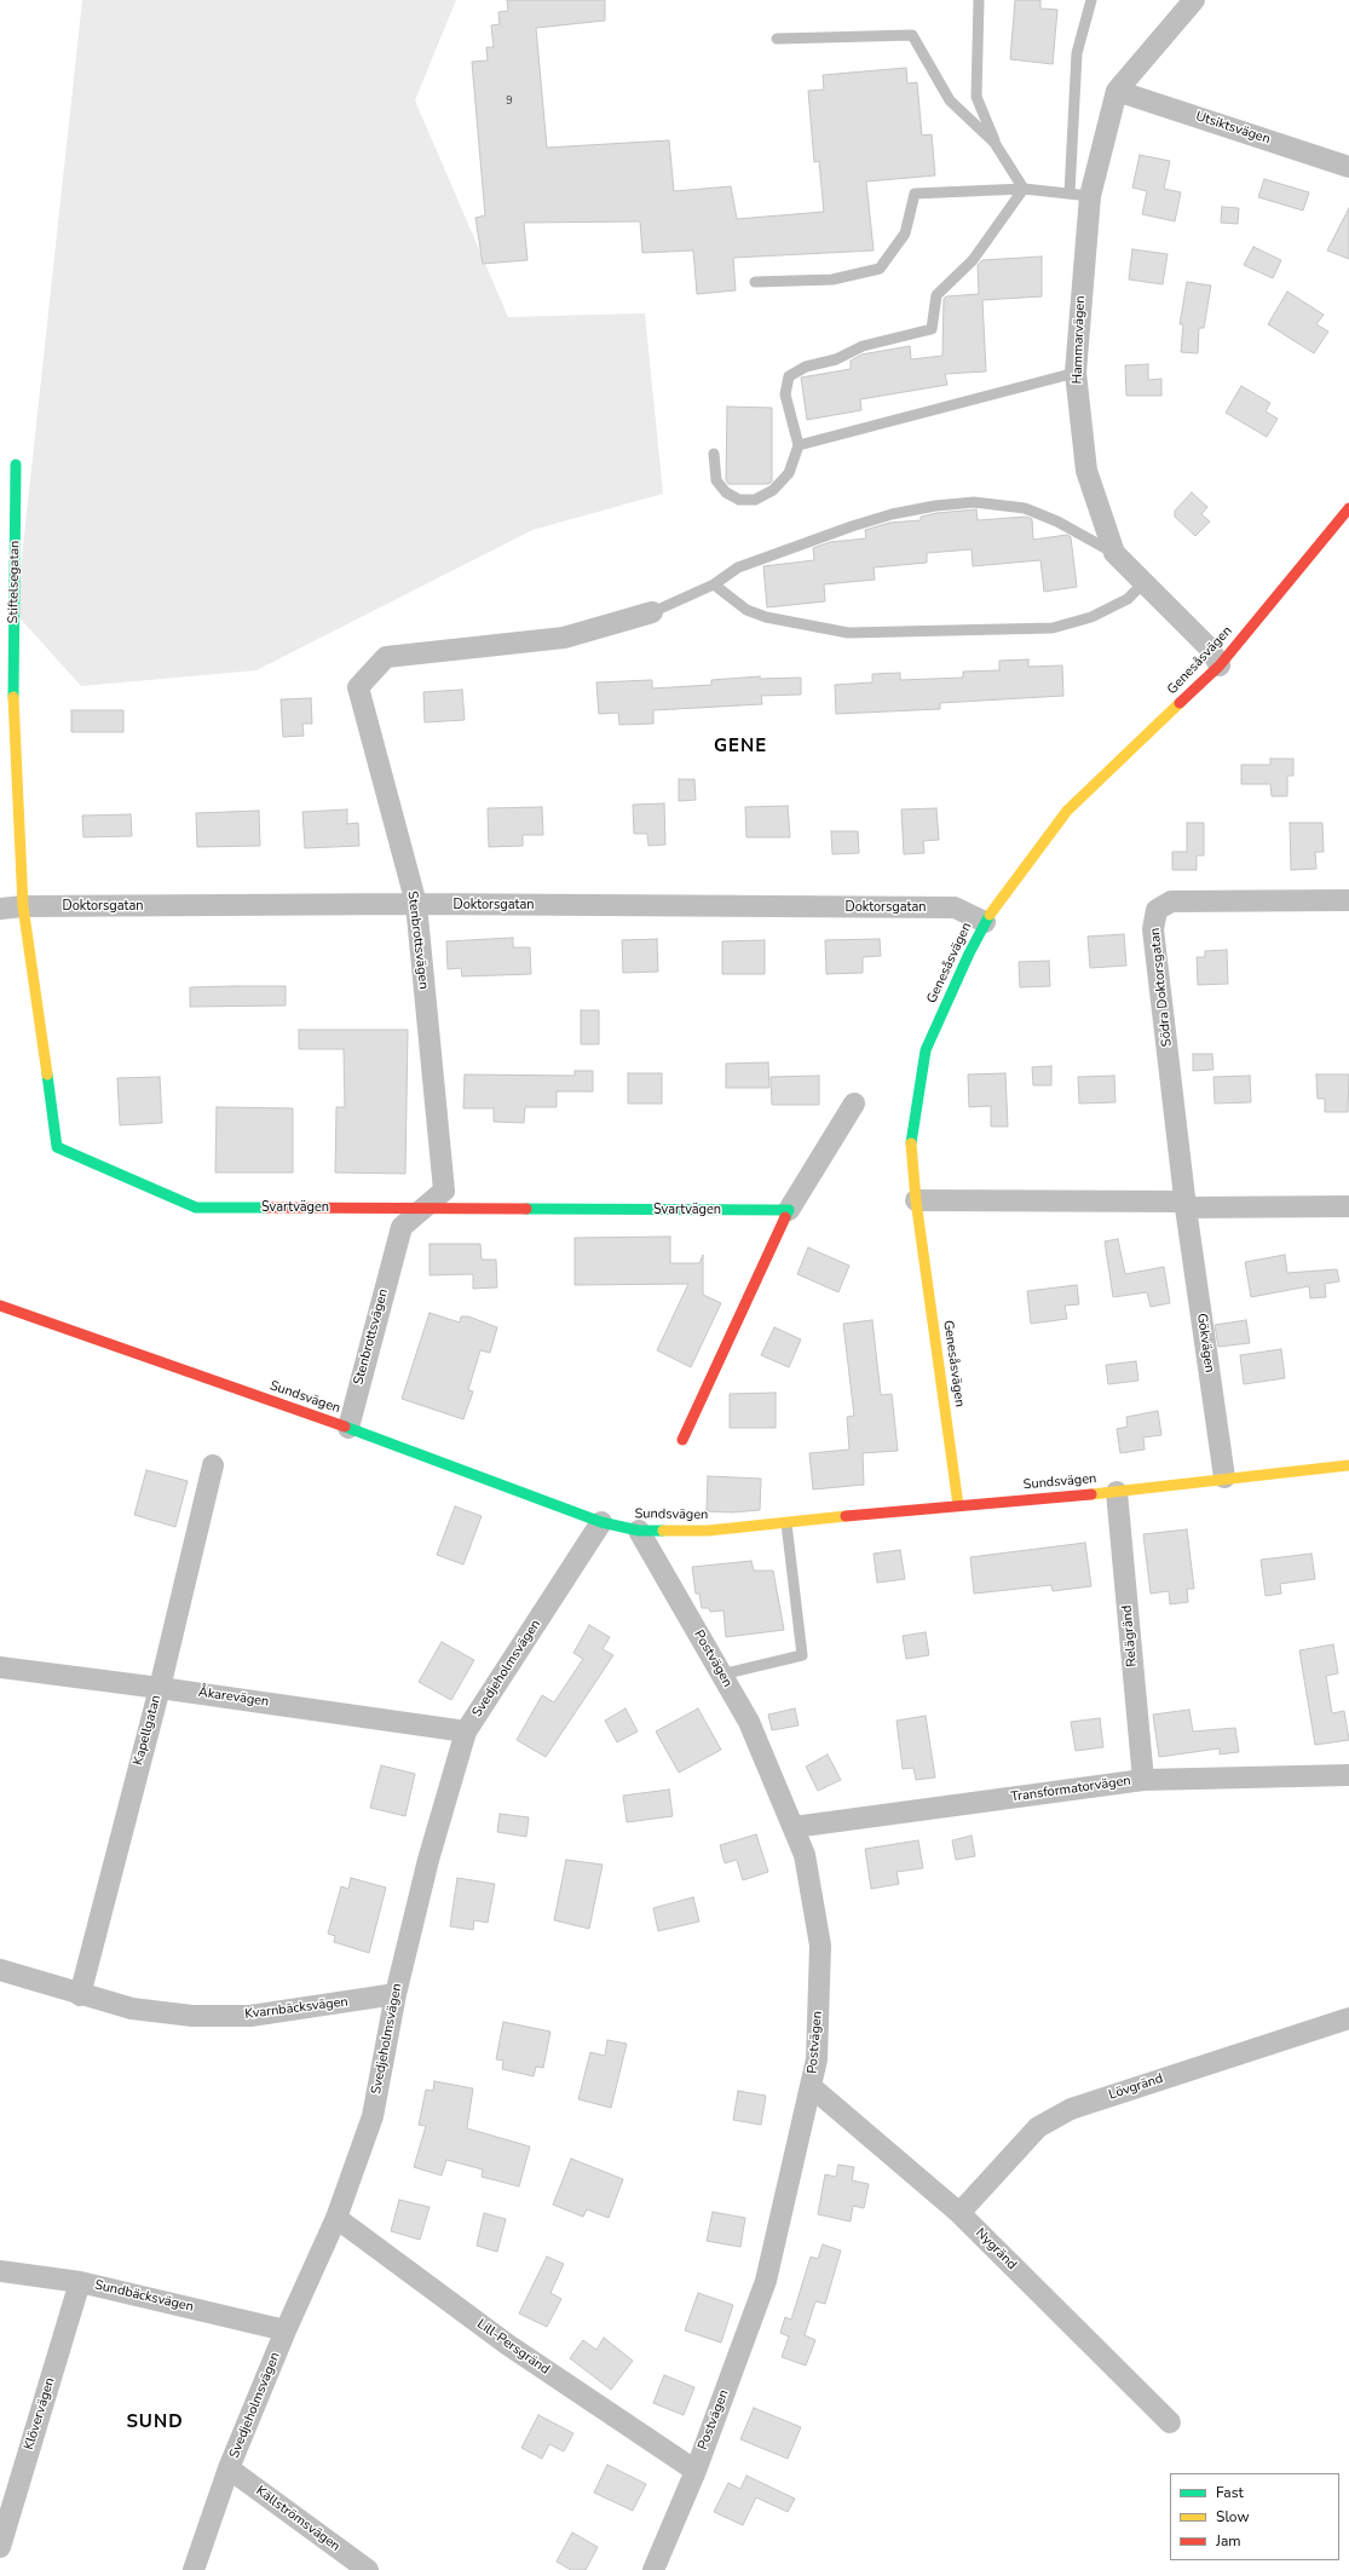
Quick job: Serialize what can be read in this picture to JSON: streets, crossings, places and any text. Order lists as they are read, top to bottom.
{
  "streets": {
    "street": [
      "Utsiktsvägen",
      "Hammarvägen",
      "Stiftelsegatan",
      "Genesåsvägen",
      "Doktorsgatan",
      "Stenbrottsvägen",
      "Södra Doktorsgatan",
      "Svartvägen",
      "Gökvägen",
      "Sundsvägen",
      "Relägränd",
      "Postvägen",
      "Svedjeholmsvägen",
      "Åkarevägen",
      "Kapellgatan",
      "Transformatorvägen",
      "Kvarnbäcksvägen",
      "Lövgränd",
      "Nygränd",
      "Sundbäcksvägen",
      "Lill-Persgränd",
      "Klövervägen",
      "Källströmsvägen"
    ]
  },
  "crossings": [
    ["Utsiktsvägen", "Hammarvägen"],
    ["Hammarvägen", "Genesåsvägen"],
    ["Stiftelsegatan", "Doktorsgatan"],
    ["Stiftelsegatan", "Svartvägen"],
    ["Genesåsvägen", "Doktorsgatan"],
    ["Genesåsvägen", "Sundsvägen"],
    ["Doktorsgatan", "Stenbrottsvägen"],
    ["Doktorsgatan", "Svartvägen"],
    ["Stenbrottsvägen", "Svartvägen"],
    ["Stenbrottsvägen", "Sundsvägen"],
    ["Södra Doktorsgatan", "Gökvägen"],
    ["Gökvägen", "Sundsvägen"],
    ["Sundsvägen", "Relägränd"],
    ["Sundsvägen", "Postvägen"],
    ["Sundsvägen", "Svedjeholmsvägen"],
    ["Relägränd", "Transformatorvägen"],
    ["Postvägen", "Transformatorvägen"],
    ["Postvägen", "Nygränd"],
    ["Postvägen", "Lill-Persgränd"],
    ["Svedjeholmsvägen", "Åkarevägen"],
    ["Svedjeholmsvägen", "Kvarnbäcksvägen"],
    ["Svedjeholmsvägen", "Sundbäcksvägen"],
    ["Svedjeholmsvägen", "Lill-Persgränd"],
    ["Svedjeholmsvägen", "Källströmsvägen"],
    ["Åkarevägen", "Kapellgatan"],
    ["Kapellgatan", "Kvarnbäcksvägen"],
    ["Lövgränd", "Nygränd"],
    ["Sundbäcksvägen", "Klövervägen"]
  ],
  "districts": ["GENE", "SUND"],
  "house_numbers": ["9"],
  "legend": ["Fast", "Slow", "Jam"]
}
